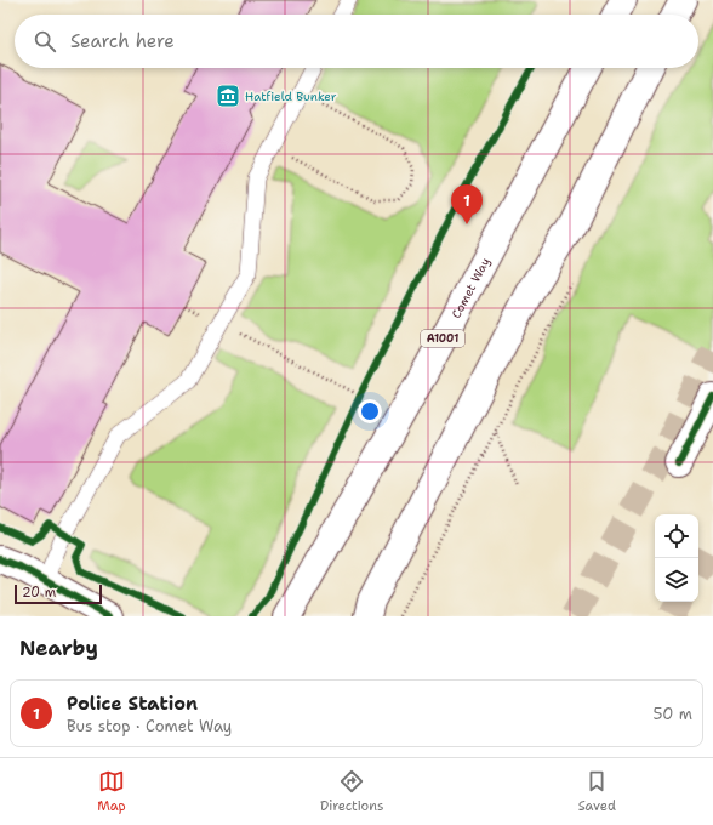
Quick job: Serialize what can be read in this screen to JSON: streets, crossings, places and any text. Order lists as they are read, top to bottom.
{
  "streets": {
    "main road": ["Comet Way", "A1001"]
  },
  "places": {
    "museum": ["Hatfield Bunker"]
  },
  "scale_bar": "20 m",
  "page": {
    "search": "Search here",
    "pins": "1",
    "scale": "20 m",
    "heading": "Nearby",
    "list": [
      {
        "mark": "1",
        "name": "Police Station",
        "note": "Bus stop · Comet Way",
        "value": "50 m"
      }
    ],
    "nav": ["Map", "Directions", "Saved"]
  }
}
